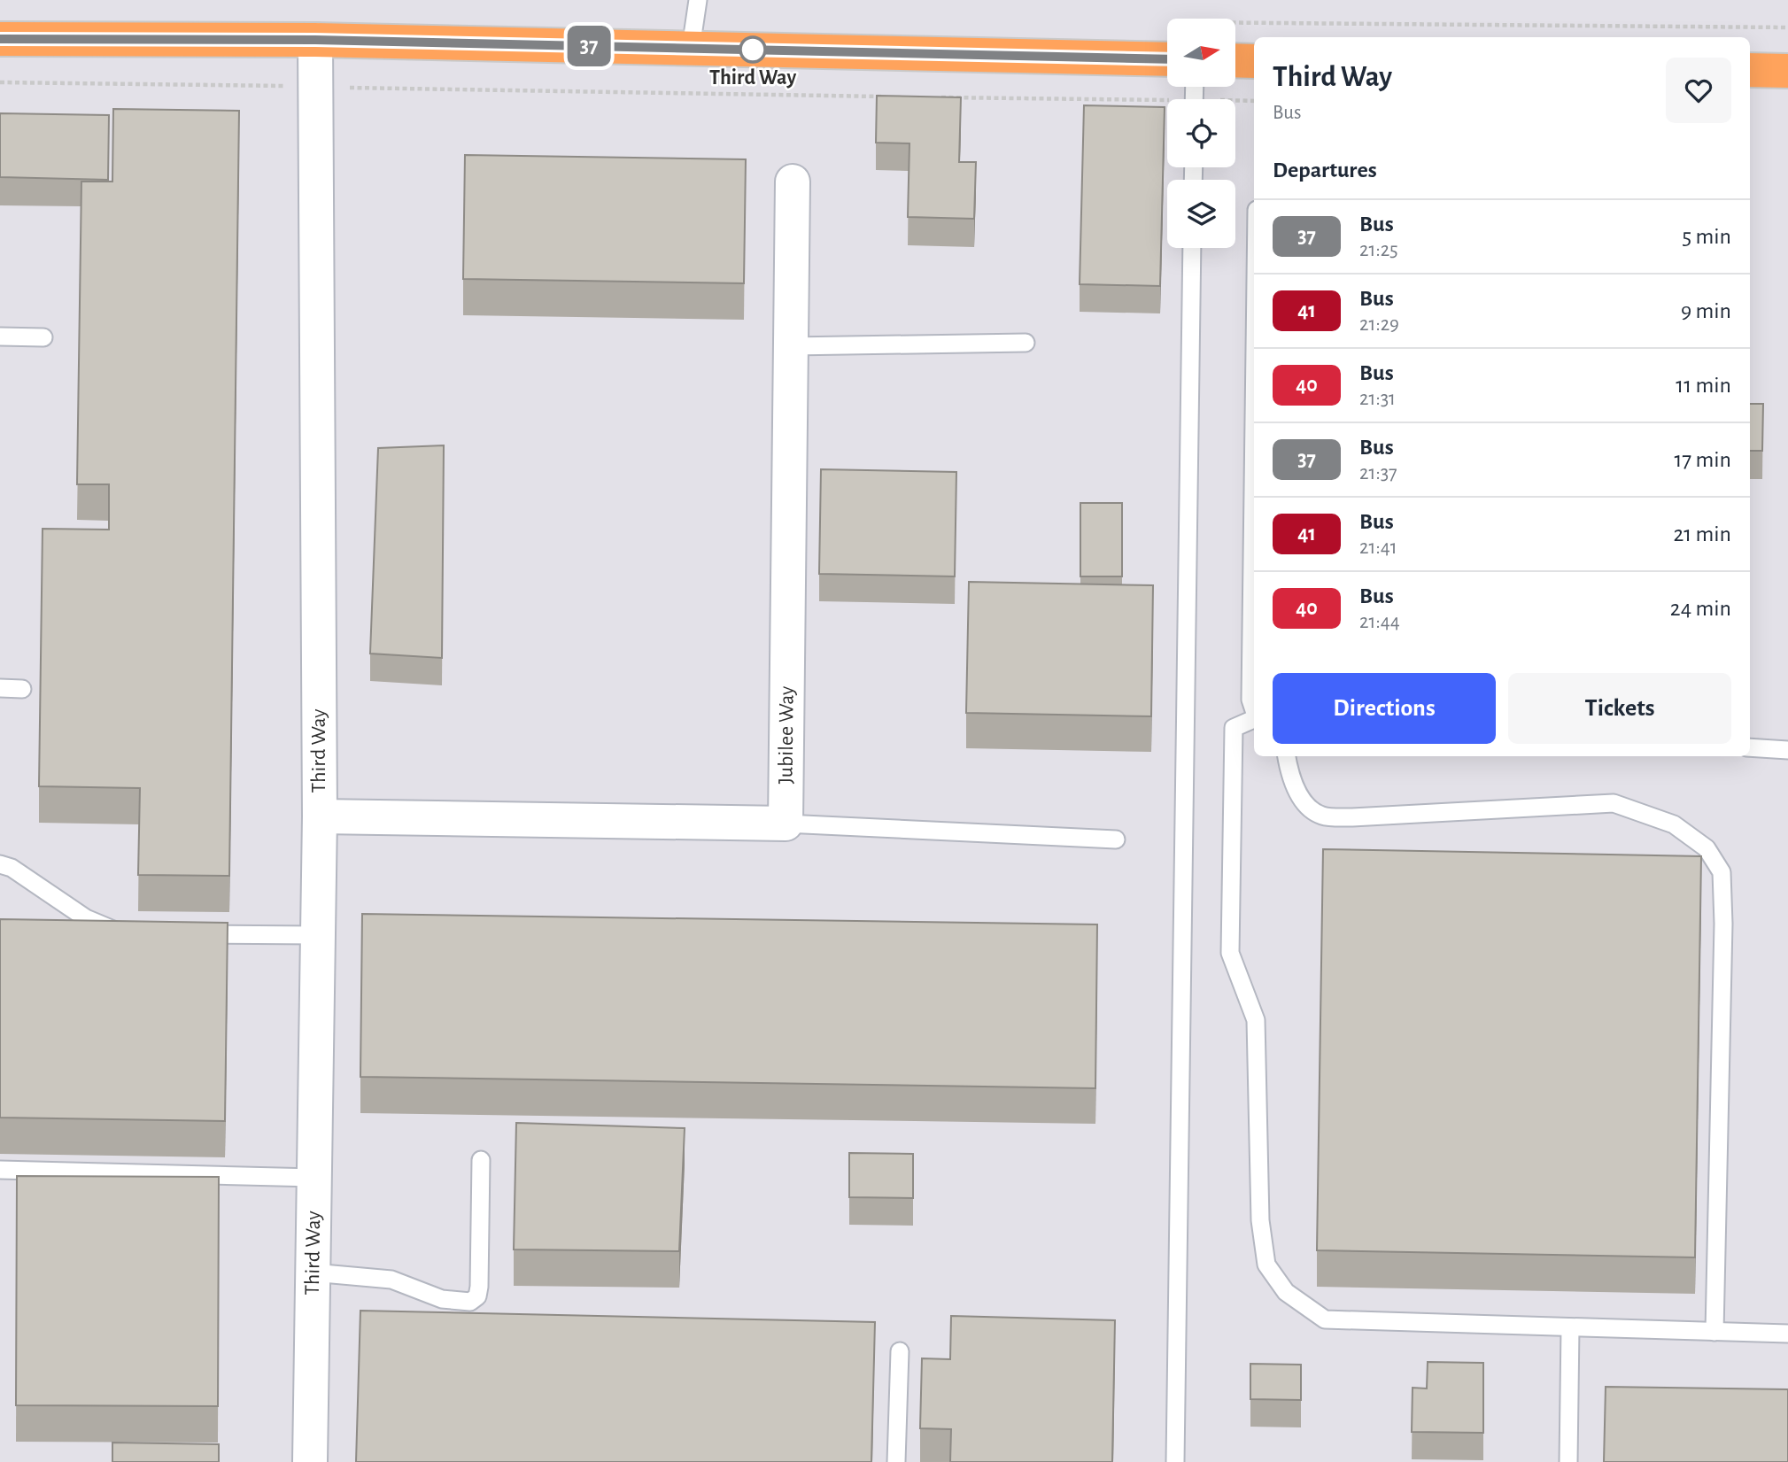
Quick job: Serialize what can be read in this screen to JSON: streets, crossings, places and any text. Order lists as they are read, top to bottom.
{
  "streets": {
    "street": ["Jubilee Way", "Third Way"]
  },
  "places": ["Third Way"],
  "lines": ["bus line 37"],
  "north": "right",
  "page": {
    "on_map": "37",
    "heading": [
      ["Third Way", "Bus"],
      "Departures"
    ],
    "list": [
      {
        "mark": "37",
        "name": "Bus",
        "note": "21:25",
        "value": "5 min"
      },
      {
        "mark": "41",
        "name": "Bus",
        "note": "21:29",
        "value": "9 min"
      },
      {
        "mark": "40",
        "name": "Bus",
        "note": "21:31",
        "value": "11 min"
      },
      {
        "mark": "37",
        "name": "Bus",
        "note": "21:37",
        "value": "17 min"
      },
      {
        "mark": "41",
        "name": "Bus",
        "note": "21:41",
        "value": "21 min"
      },
      {
        "mark": "40",
        "name": "Bus",
        "note": "21:44",
        "value": "24 min"
      }
    ],
    "buttons": ["Directions", "Tickets"]
  }
}
